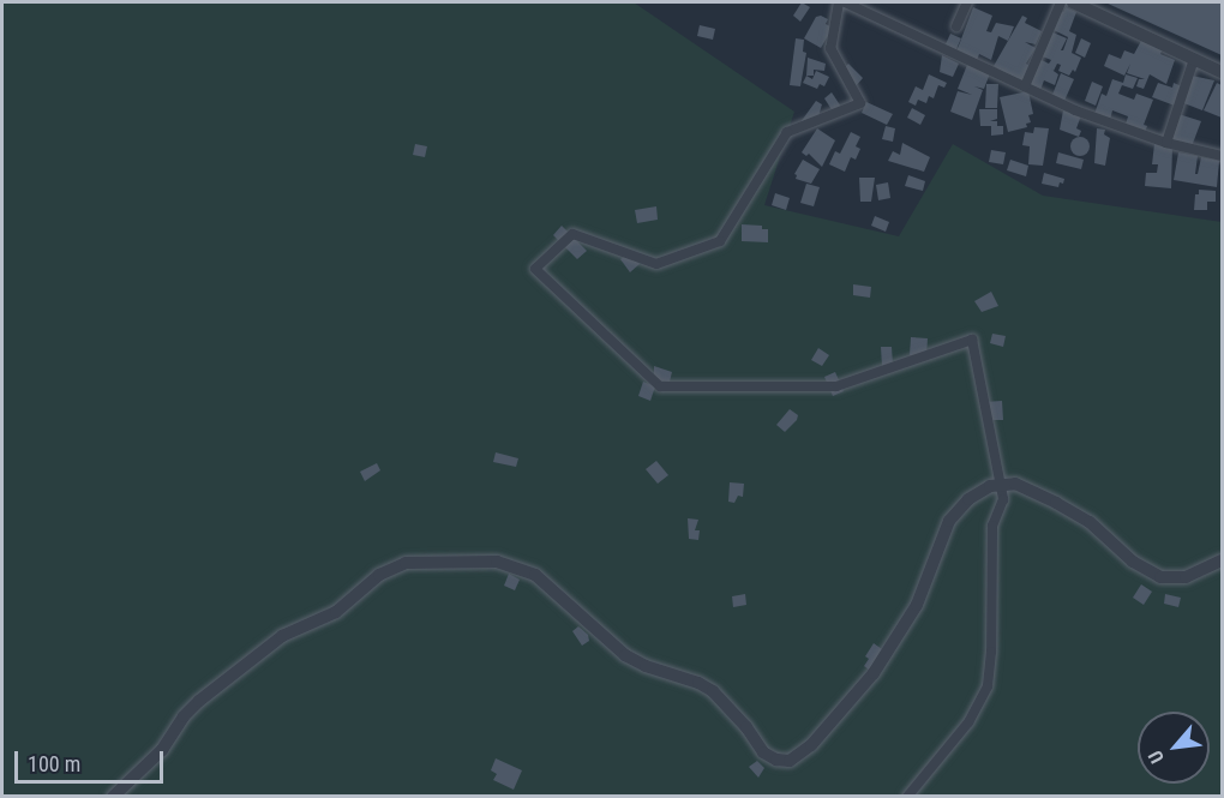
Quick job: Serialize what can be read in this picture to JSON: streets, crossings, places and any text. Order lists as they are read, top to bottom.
{
  "scale_bar": "100 m",
  "north": "bottom left"
}
